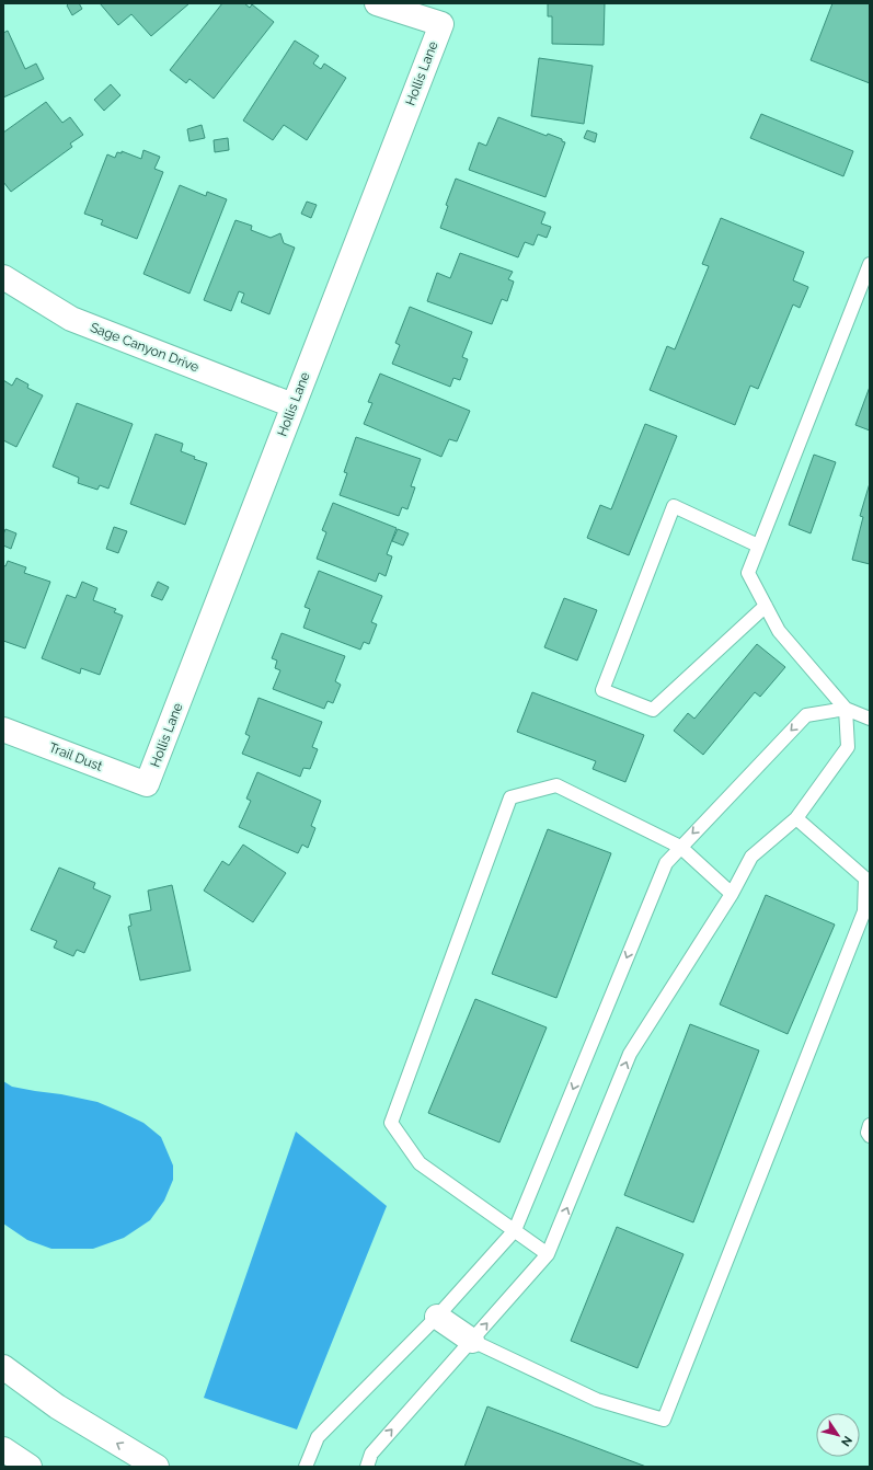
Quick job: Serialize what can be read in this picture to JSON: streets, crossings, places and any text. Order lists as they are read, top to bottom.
{
  "streets": {
    "street": ["Hollis Lane", "Sage Canyon Drive", "Trail Dust"]
  },
  "crossings": [
    ["Hollis Lane", "Sage Canyon Drive"],
    ["Hollis Lane", "Trail Dust"]
  ],
  "north": "bottom right"
}
